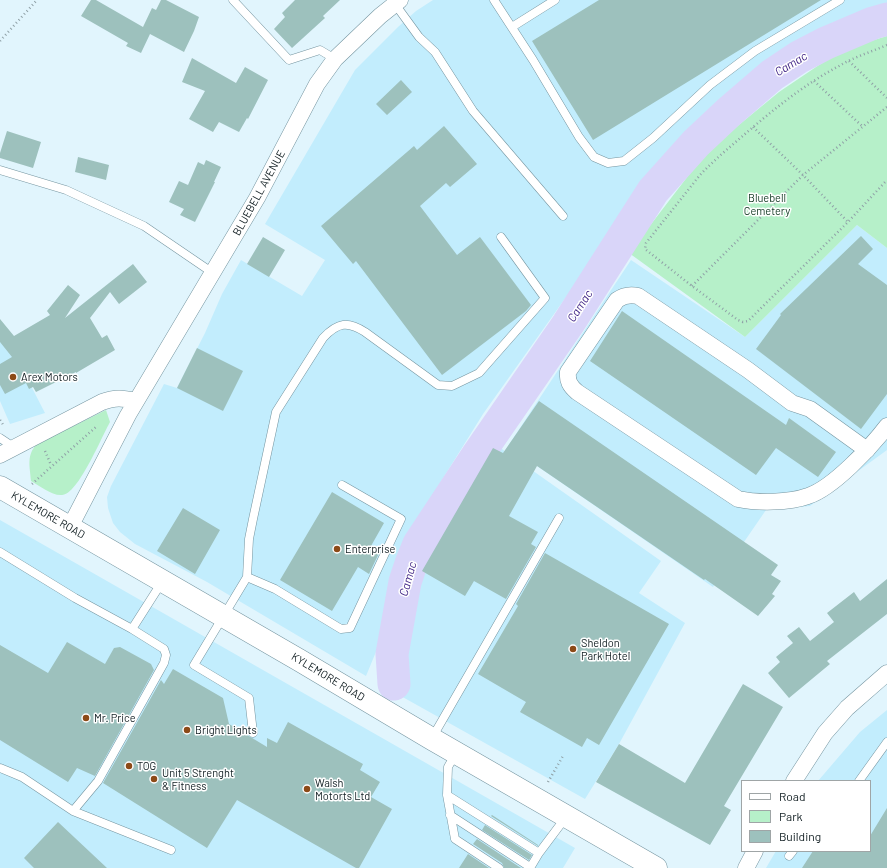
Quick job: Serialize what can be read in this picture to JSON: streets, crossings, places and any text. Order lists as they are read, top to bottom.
{
  "streets": {
    "main road": ["KYLEMORE ROAD"],
    "street": ["BLUEBELL AVENUE"]
  },
  "crossings": [
    ["BLUEBELL AVENUE", "KYLEMORE ROAD"]
  ],
  "water": ["Camac"],
  "parks": ["Bluebell Cemetery"],
  "places": [
    "Arex Motors",
    "Enterprise",
    "Sheldon Park Hotel",
    "Mr. Price",
    "Bright Lights",
    "TOG",
    "Unit 5 Strenght & Fitness",
    "Walsh Motorts Ltd"
  ],
  "legend": ["Road", "Park", "Building"]
}
